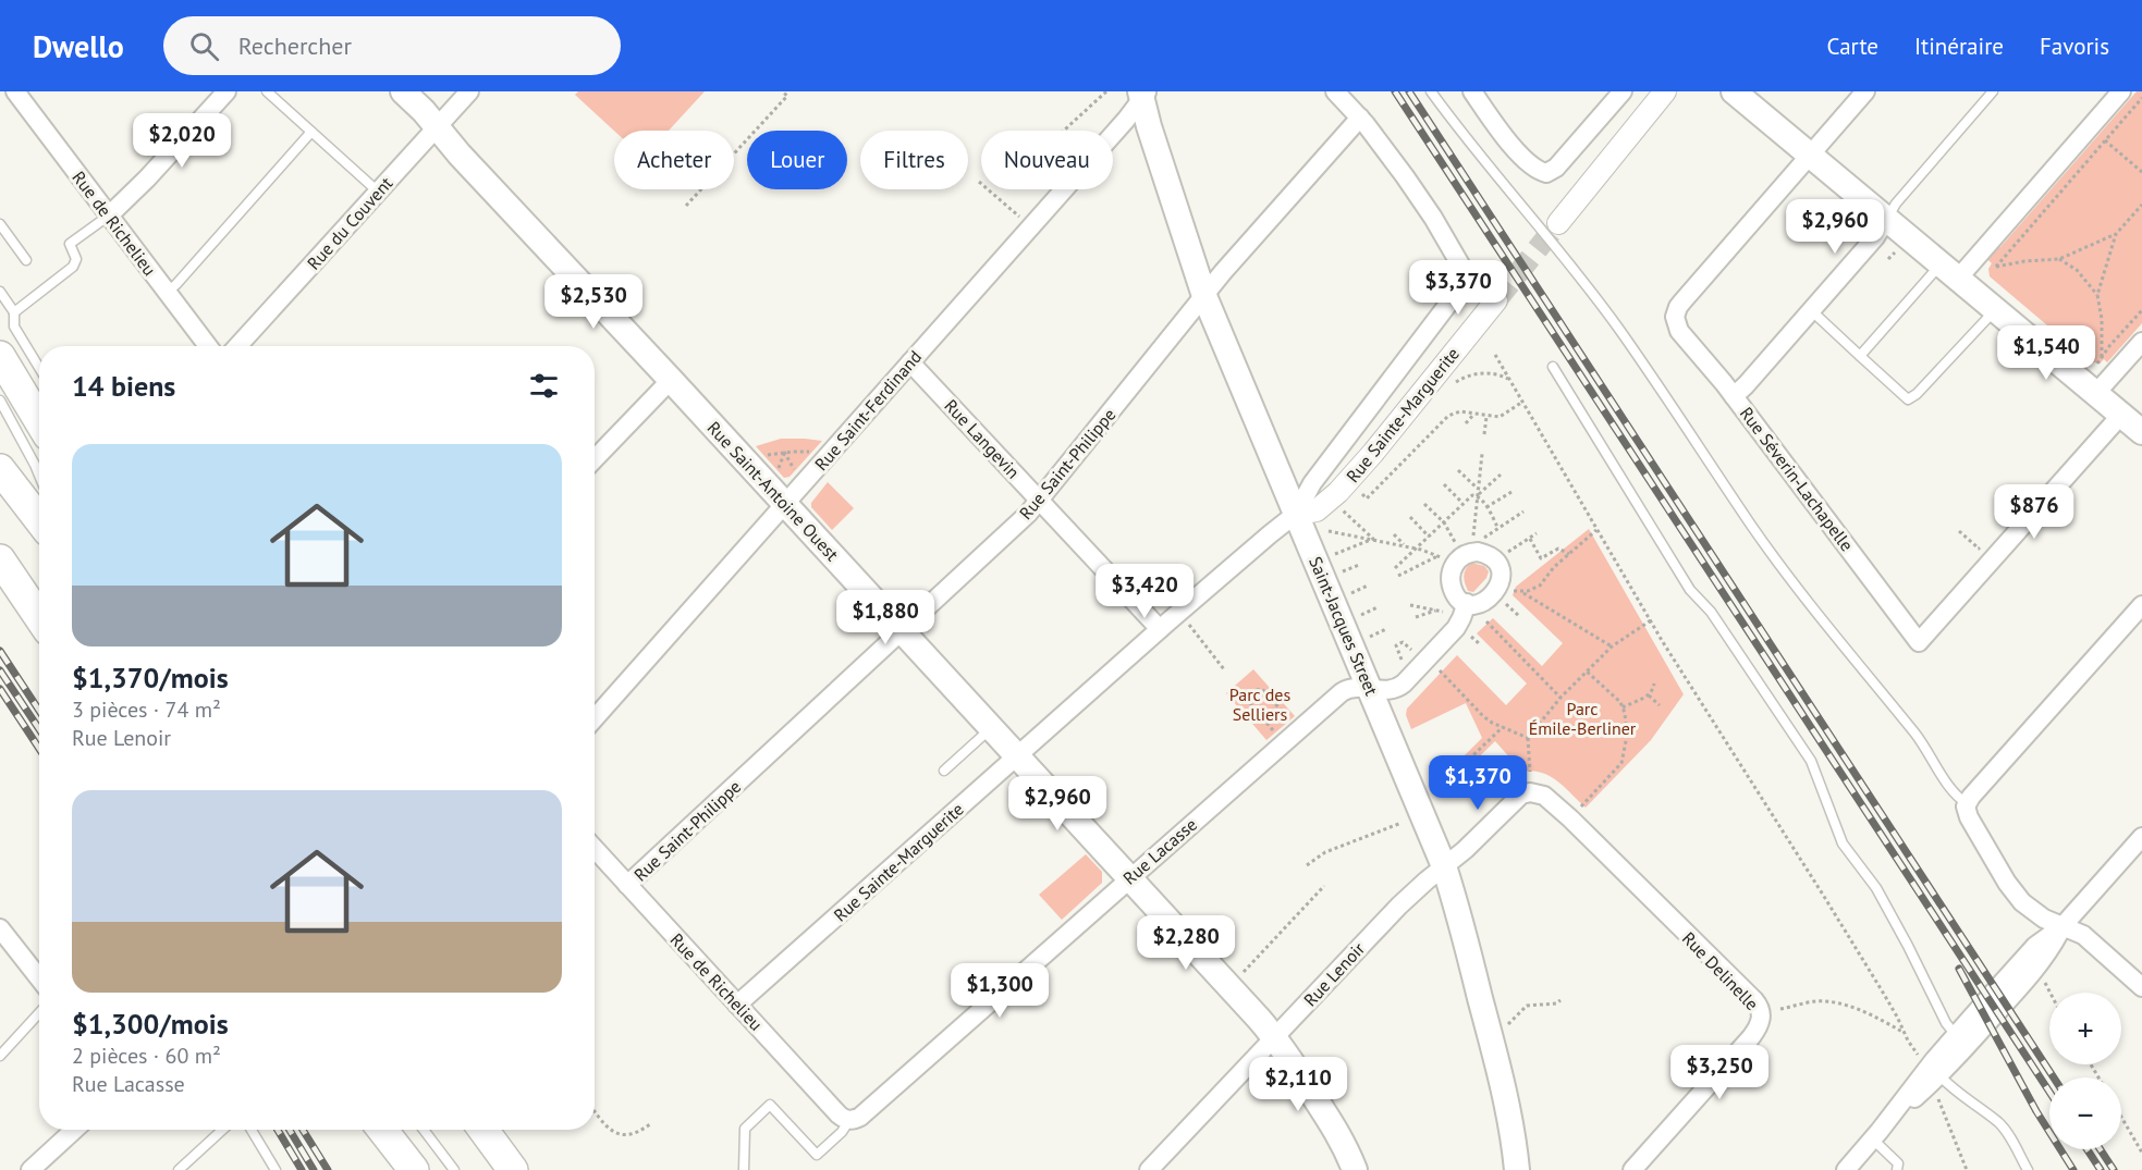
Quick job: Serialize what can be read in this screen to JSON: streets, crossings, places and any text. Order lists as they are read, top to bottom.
{
  "streets": {
    "main road": ["Rue Saint-Antoine Ouest", "Saint-Jacques Street"],
    "street": [
      "Rue de Richelieu",
      "Rue du Couvent",
      "Rue Saint-Ferdinand",
      "Rue Sainte-Marguerite",
      "Rue Langevin",
      "Rue Saint-Philippe",
      "Rue Séverin-Lachapelle",
      "Rue Lacasse",
      "Rue Delinelle",
      "Rue Lenoir"
    ]
  },
  "crossings": [
    ["Rue de Richelieu", "Rue Sainte-Marguerite"],
    ["Rue de Richelieu", "Rue Saint-Philippe"],
    ["Rue de Richelieu", "Rue Lacasse"],
    ["Rue du Couvent", "Rue Saint-Antoine Ouest"],
    ["Rue Saint-Ferdinand", "Rue Langevin"],
    ["Rue Saint-Ferdinand", "Rue Saint-Antoine Ouest"],
    ["Rue Saint-Ferdinand", "Saint-Jacques Street"],
    ["Rue Sainte-Marguerite", "Rue Langevin"],
    ["Rue Sainte-Marguerite", "Rue Saint-Philippe"],
    ["Rue Sainte-Marguerite", "Rue Saint-Antoine Ouest"],
    ["Rue Sainte-Marguerite", "Saint-Jacques Street"],
    ["Rue Langevin", "Rue Saint-Philippe"],
    ["Rue Saint-Philippe", "Rue Saint-Antoine Ouest"],
    ["Rue Saint-Philippe", "Saint-Jacques Street"],
    ["Rue Saint-Antoine Ouest", "Rue Lacasse"],
    ["Rue Saint-Antoine Ouest", "Rue Lenoir"],
    ["Saint-Jacques Street", "Rue Lacasse"],
    ["Saint-Jacques Street", "Rue Lenoir"],
    ["Rue Delinelle", "Rue Lenoir"]
  ],
  "parks": ["Parc des Selliers", "Parc Émile-Berliner"],
  "page": {
    "header": "Dwello",
    "search": "Rechercher",
    "nav": ["Carte", "Itinéraire", "Favoris"],
    "price": [
      "$2,020",
      "$2,960",
      "$3,370",
      "$2,530",
      "$1,540",
      "$876",
      "$3,420",
      "$1,880",
      "$1,370",
      "$2,960",
      "$2,280",
      "$1,300",
      "$3,250",
      "$2,110"
    ],
    "chip": [
      "Acheter",
      "Louer",
      "Filtres",
      "Nouveau"
    ],
    "heading": "14 biens",
    "list": [
      {
        "name": "$1,370/mois",
        "note": "3 pièces · 74 m² · Rue Lenoir"
      },
      {
        "name": "$1,300/mois",
        "note": "2 pièces · 60 m² · Rue Lacasse"
      }
    ],
    "map_buttons": ["+", "−"]
  }
}
